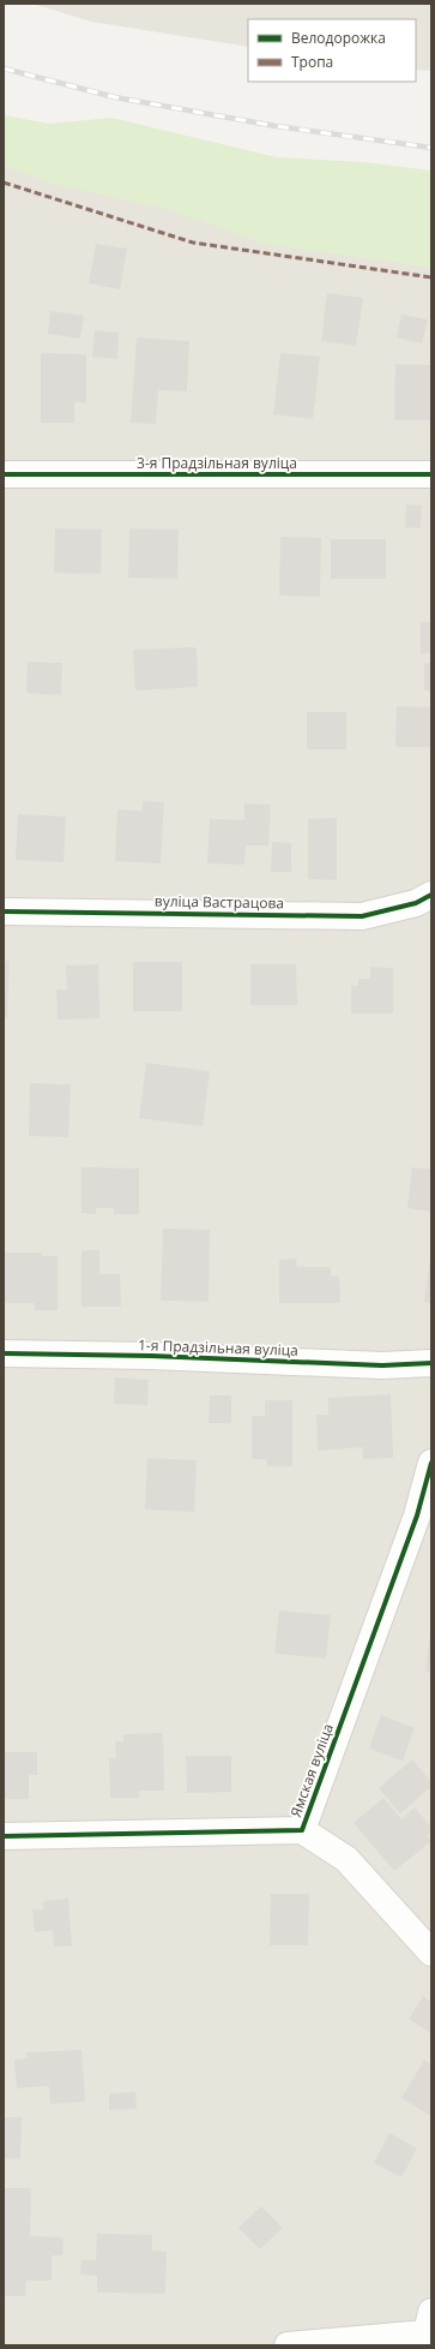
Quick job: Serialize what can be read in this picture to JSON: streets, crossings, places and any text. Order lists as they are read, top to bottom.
{
  "streets": {
    "street": [
      "3-я Прадзільная вуліца",
      "вуліца Вастрацова",
      "1-я Прадзільная вуліца",
      "Ямская вуліца"
    ]
  },
  "legend": ["Велодорожка", "Тропа"]
}
